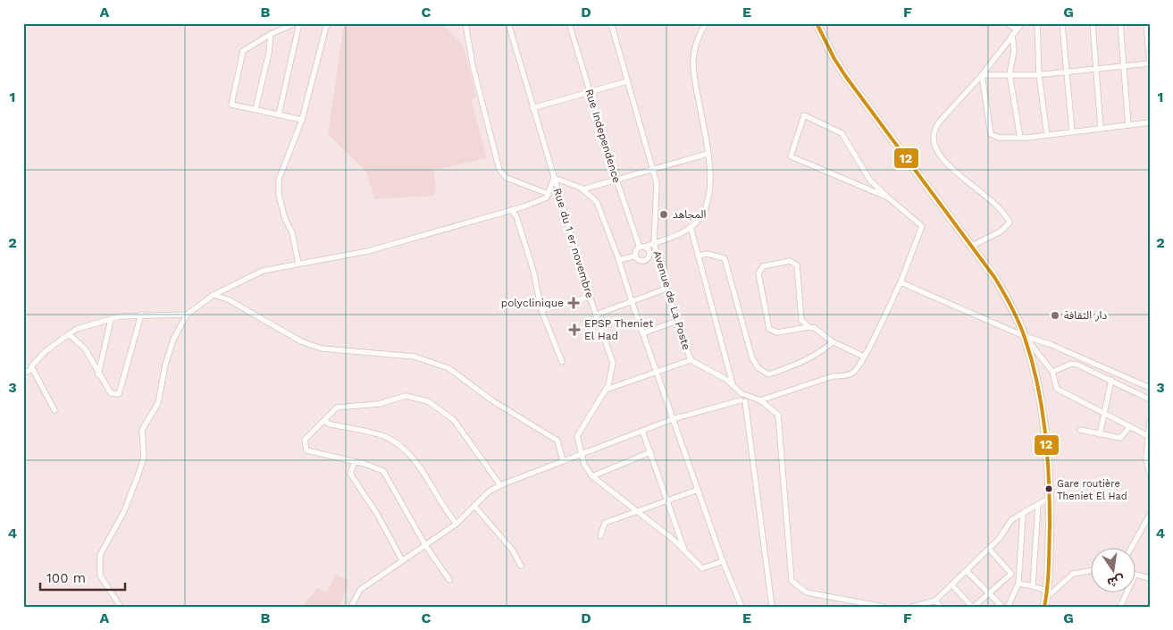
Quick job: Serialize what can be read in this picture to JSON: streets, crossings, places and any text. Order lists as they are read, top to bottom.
{
  "streets": {
    "street": ["Rue Independence", "Rue du 1 er novembre", "Avenue de La Poste"]
  },
  "places": {
    "other": ["المجاهد", "دار الثقافة", "Gare routière Theniet El Had"],
    "health": ["polyclinique", "EPSP Theniet El Had"]
  },
  "lines": ["transit line 12"],
  "scale_bar": "100 m",
  "north": "bottom",
  "grid": {
    "columns": [
      "A",
      "B",
      "C",
      "D",
      "E",
      "F",
      "G"
    ],
    "rows": [
      "1",
      "2",
      "3",
      "4"
    ]
  }
}
